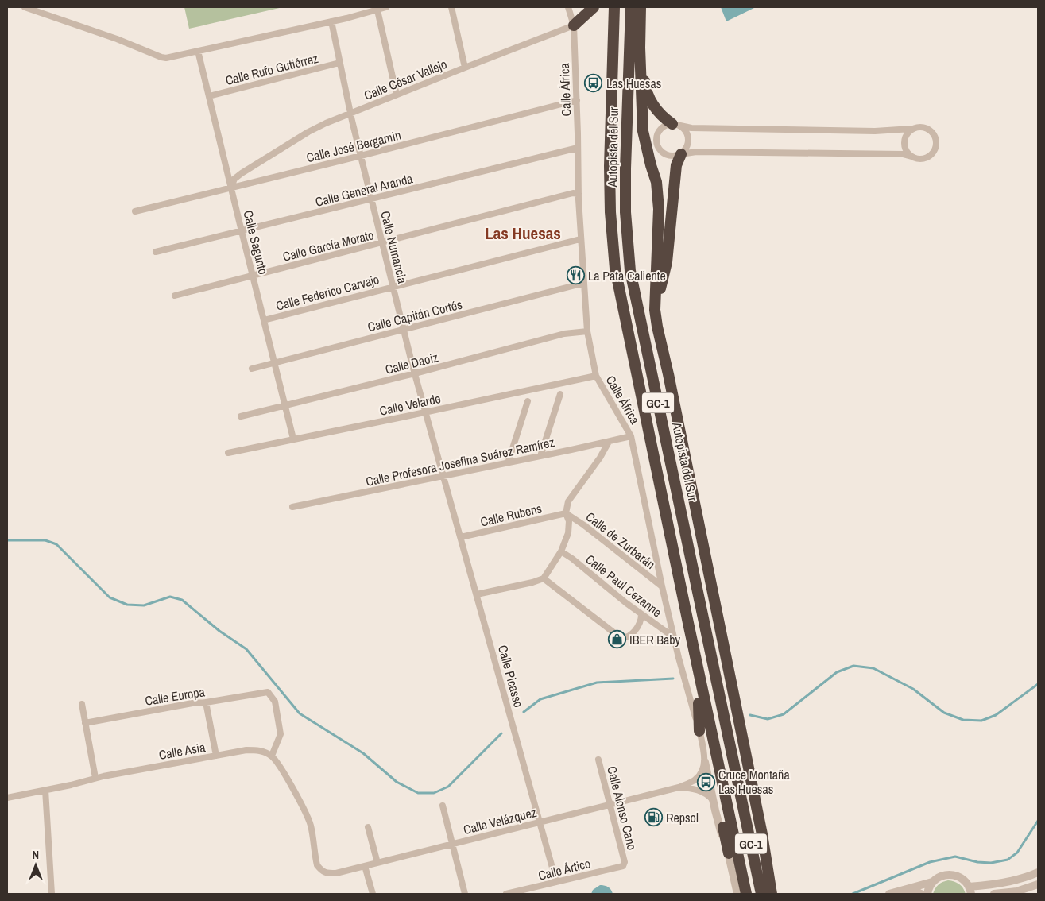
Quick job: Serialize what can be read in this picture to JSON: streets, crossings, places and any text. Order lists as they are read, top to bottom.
{
  "streets": {
    "highway": ["Autopista del Sur", "GC-1"],
    "street": [
      "Calle Rufo Gutiérrez",
      "Calle César Vallejo",
      "Calle África",
      "Calle José Bergamin",
      "Calle General Aranda",
      "Calle Sagunto",
      "Calle García Morato",
      "Calle Numancia",
      "Calle Federico Carvajo",
      "Calle Capitán Cortés",
      "Calle Daoiz",
      "Calle Velarde",
      "Calle Profesora Josefina Suárez Ramírez",
      "Calle Rubens",
      "Calle de Zurbarán",
      "Calle Paul Cezanne",
      "Calle Picasso",
      "Calle Europa",
      "Calle Asia",
      "Calle Alonso Cano",
      "Calle Velázquez",
      "Calle Ártico"
    ]
  },
  "crossings": [
    ["Calle Rufo Gutiérrez", "Calle Sagunto"],
    ["Calle Rufo Gutiérrez", "Calle Numancia"],
    ["Calle César Vallejo", "Calle África"],
    ["Calle César Vallejo", "Calle José Bergamin"],
    ["Calle César Vallejo", "Calle Sagunto"],
    ["Calle César Vallejo", "Calle Numancia"],
    ["Calle África", "Calle José Bergamin"],
    ["Calle África", "Calle General Aranda"],
    ["Calle África", "Calle García Morato"],
    ["Calle África", "Calle Federico Carvajo"],
    ["Calle África", "Calle Capitán Cortés"],
    ["Calle África", "Calle Daoiz"],
    ["Calle África", "Calle Velarde"],
    ["Calle África", "Calle Profesora Josefina Suárez Ramírez"],
    ["Calle África", "Calle de Zurbarán"],
    ["Calle África", "Calle Paul Cezanne"],
    ["Calle África", "Calle Velázquez"],
    ["Calle José Bergamin", "Calle Sagunto"],
    ["Calle José Bergamin", "Calle Numancia"],
    ["Calle General Aranda", "Calle Sagunto"],
    ["Calle General Aranda", "Calle Numancia"],
    ["Calle Sagunto", "Calle García Morato"],
    ["Calle Sagunto", "Calle Federico Carvajo"],
    ["Calle Sagunto", "Calle Capitán Cortés"],
    ["Calle Sagunto", "Calle Daoiz"],
    ["Calle Sagunto", "Calle Velarde"],
    ["Calle García Morato", "Calle Numancia"],
    ["Calle Numancia", "Calle Federico Carvajo"],
    ["Calle Numancia", "Calle Capitán Cortés"],
    ["Calle Numancia", "Calle Daoiz"],
    ["Calle Numancia", "Calle Velarde"],
    ["Calle Numancia", "Calle Profesora Josefina Suárez Ramírez"],
    ["Calle Numancia", "Calle Picasso"],
    ["Calle Profesora Josefina Suárez Ramírez", "Calle Picasso"],
    ["Calle Rubens", "Calle de Zurbarán"],
    ["Calle Rubens", "Calle Picasso"],
    ["Calle Picasso", "Calle Velázquez"],
    ["Calle Picasso", "Calle Ártico"],
    ["Calle Europa", "Calle Asia"],
    ["Calle Europa", "Calle Velázquez"],
    ["Calle Asia", "Calle Velázquez"],
    ["Calle Alonso Cano", "Calle Velázquez"],
    ["Calle Alonso Cano", "Calle Ártico"]
  ],
  "districts": ["Las Huesas"],
  "places": {
    "bus stop": ["Las Huesas", "Cruce Montaña Las Huesas"],
    "restaurant": ["La Pata Caliente"],
    "shop": ["IBER Baby"],
    "fuel station": ["Repsol"]
  },
  "north": "top"
}
